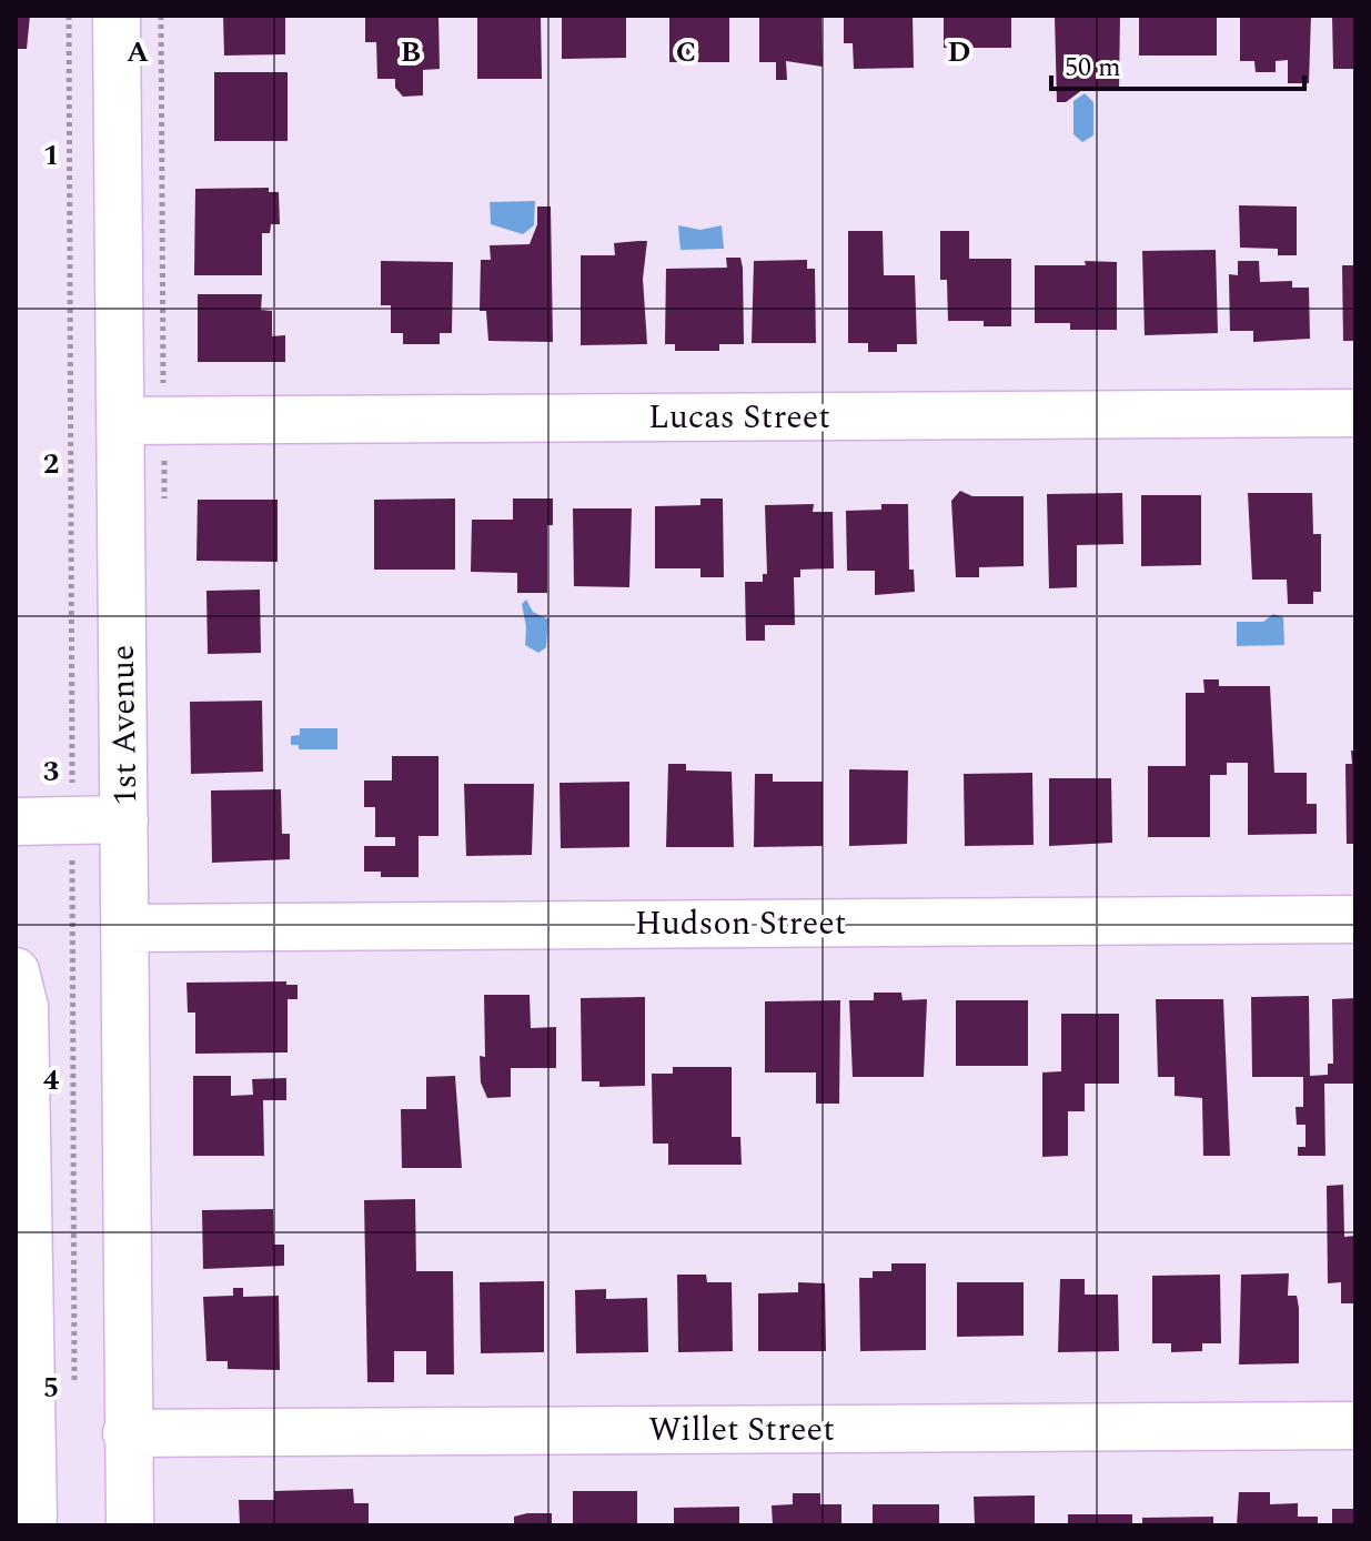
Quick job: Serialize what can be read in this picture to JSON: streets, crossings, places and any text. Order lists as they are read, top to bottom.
{
  "streets": {
    "street": [
      "Lucas Street",
      "1st Avenue",
      "Hudson Street",
      "Willet Street"
    ]
  },
  "crossings": [
    ["Lucas Street", "1st Avenue"],
    ["1st Avenue", "Hudson Street"],
    ["1st Avenue", "Willet Street"]
  ],
  "scale_bar": "50 m",
  "grid": {
    "columns": [
      "A",
      "B",
      "C",
      "D"
    ],
    "rows": [
      "1",
      "2",
      "3",
      "4",
      "5"
    ]
  }
}
